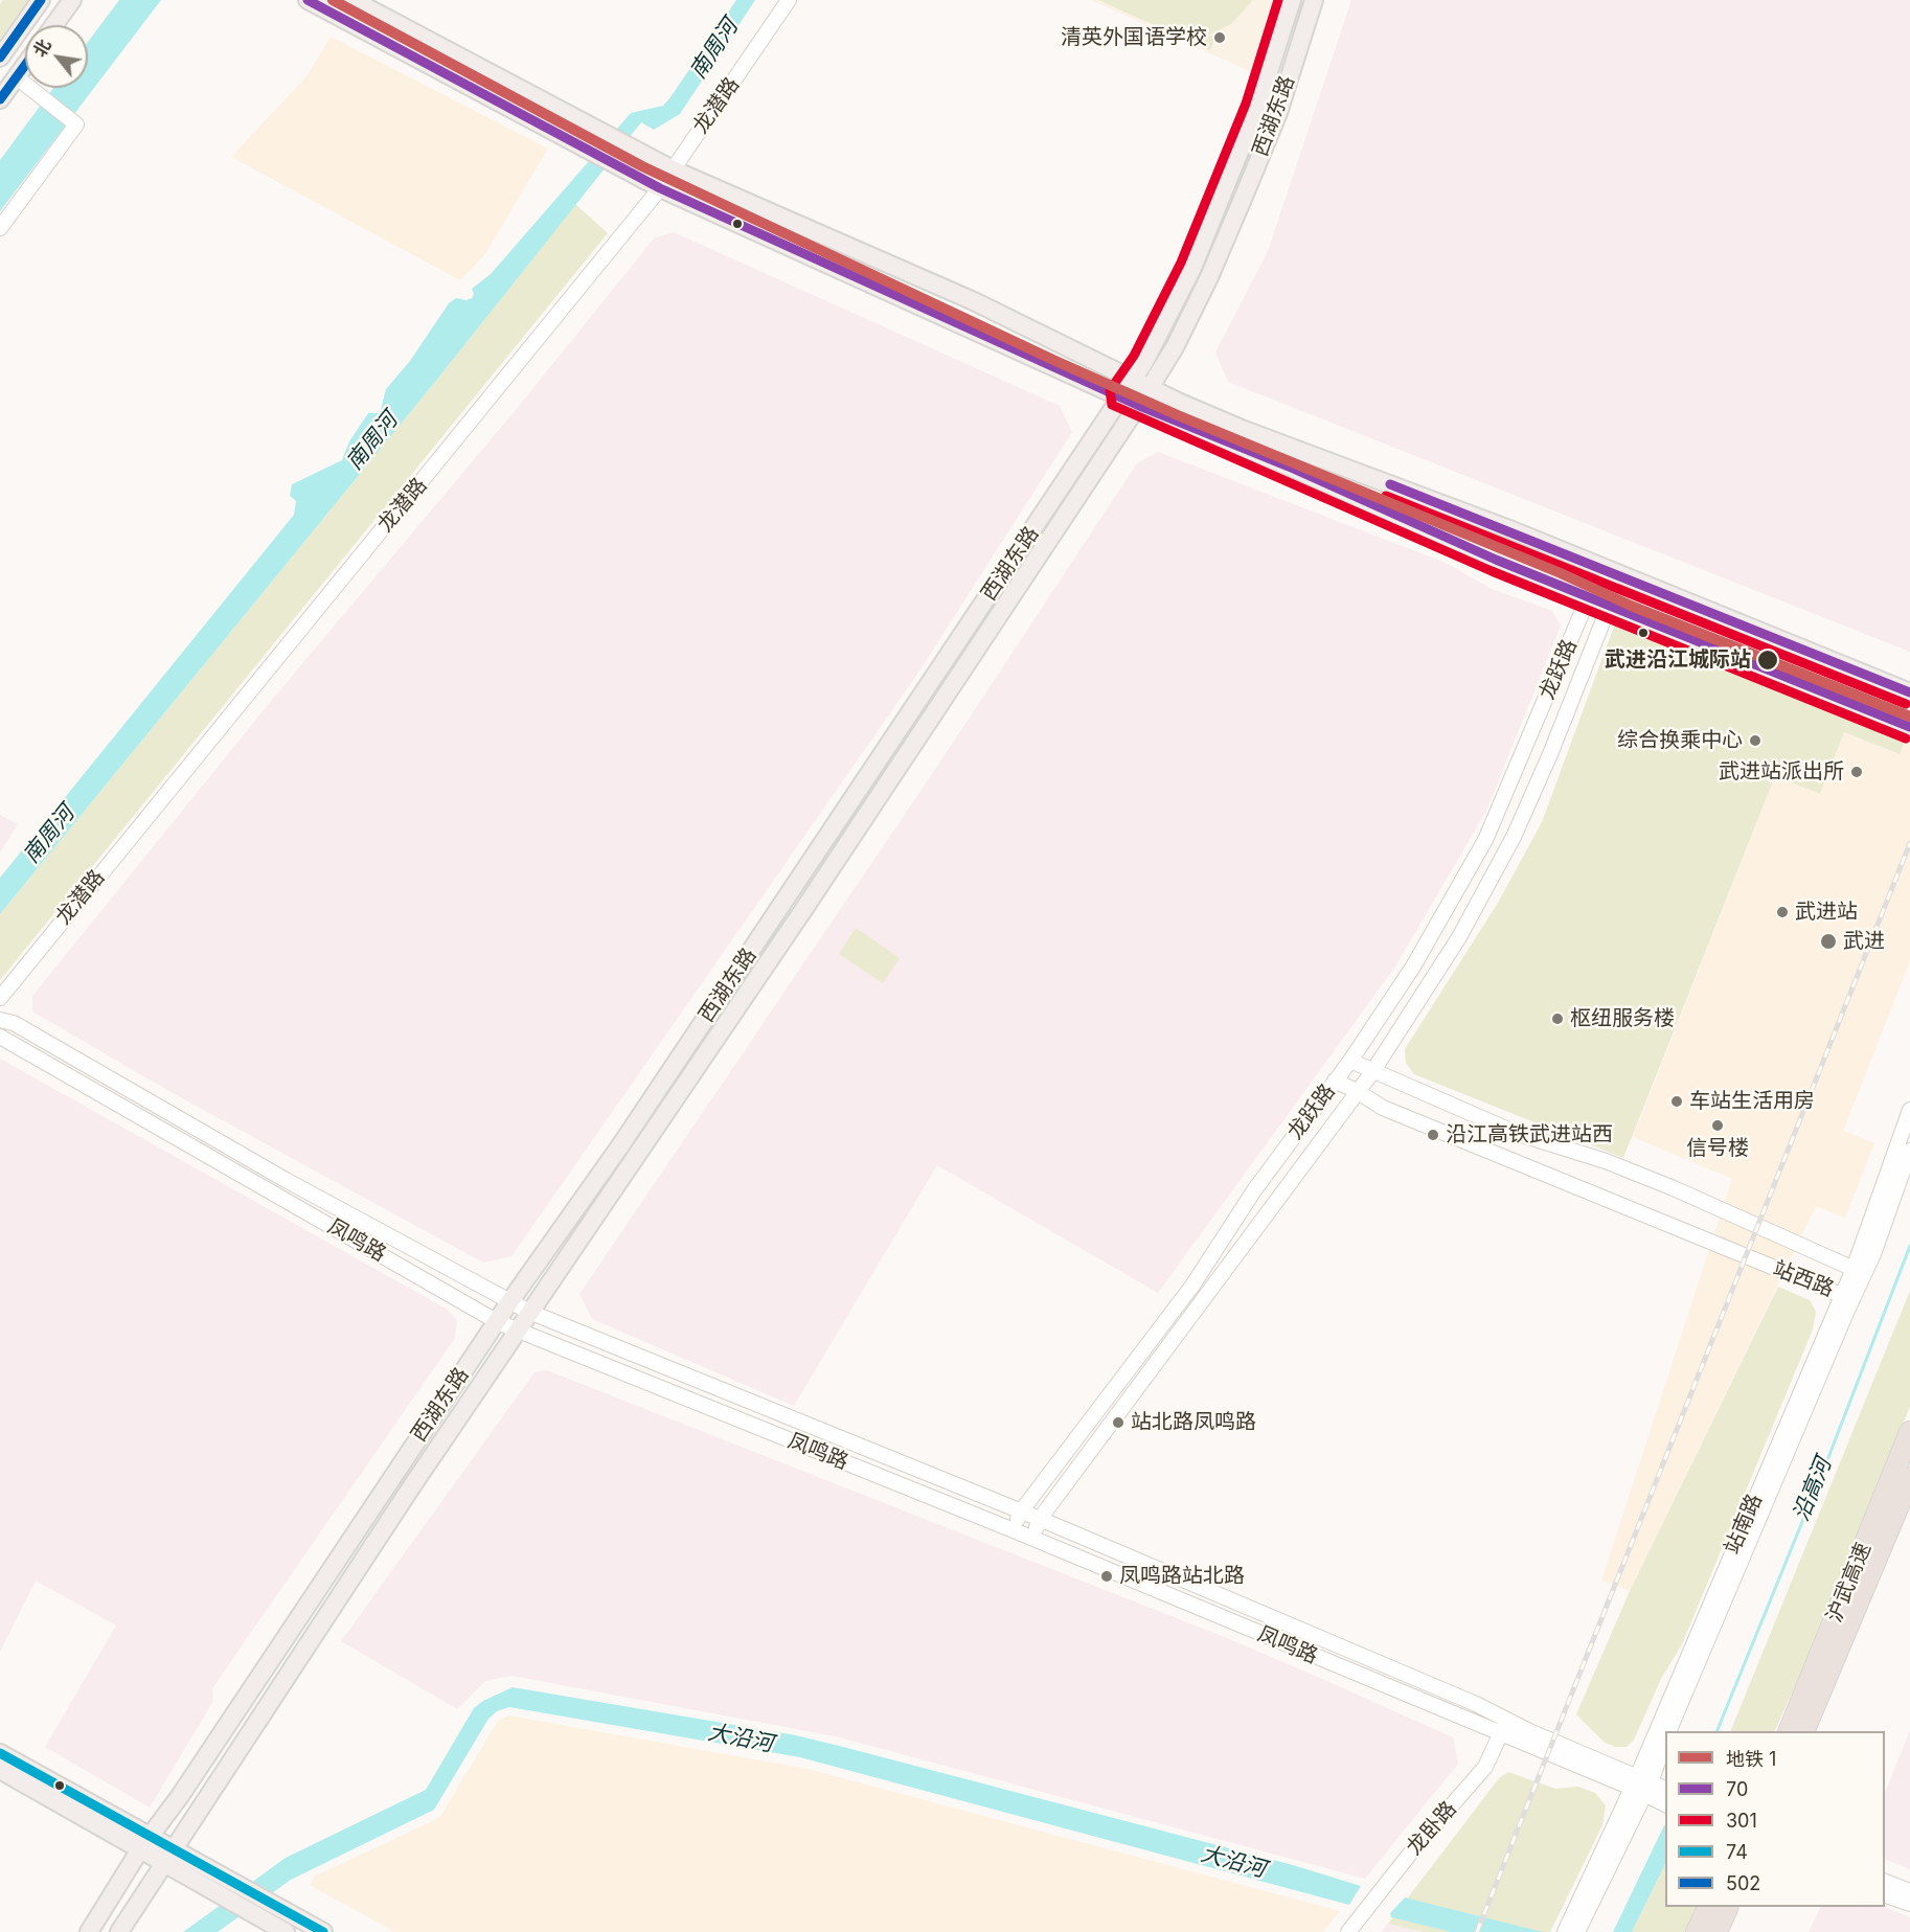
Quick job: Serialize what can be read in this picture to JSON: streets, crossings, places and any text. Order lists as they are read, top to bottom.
{
  "streets": {
    "highway": ["沪武高速"],
    "main road": ["西湖东路"],
    "street": [
      "龙潜路",
      "龙跃路",
      "凤鸣路",
      "站西路",
      "站南路",
      "龙卧路"
    ]
  },
  "crossings": [
    ["西湖东路", "凤鸣路"],
    ["龙跃路", "凤鸣路"],
    ["龙跃路", "站西路"],
    ["凤鸣路", "站南路"],
    ["凤鸣路", "龙卧路"],
    ["站西路", "站南路"]
  ],
  "water": ["南周河", "沿高河", "大沿河"],
  "places": [
    "清英外国语学校",
    "武进沿江城际站",
    "综合换乘中心",
    "武进站派出所",
    "武进站",
    "武进",
    "枢纽服务楼",
    "车站生活用房",
    "信号楼",
    "沿江高铁武进站西",
    "站北路凤鸣路",
    "凤鸣路站北路"
  ],
  "lines": [
    "metro line 1",
    "transit line 70",
    "transit line 301",
    "transit line 502",
    "transit line 74"
  ],
  "legend": [
    "地铁 1",
    "70",
    "301",
    "74",
    "502"
  ],
  "north": "top left"
}
